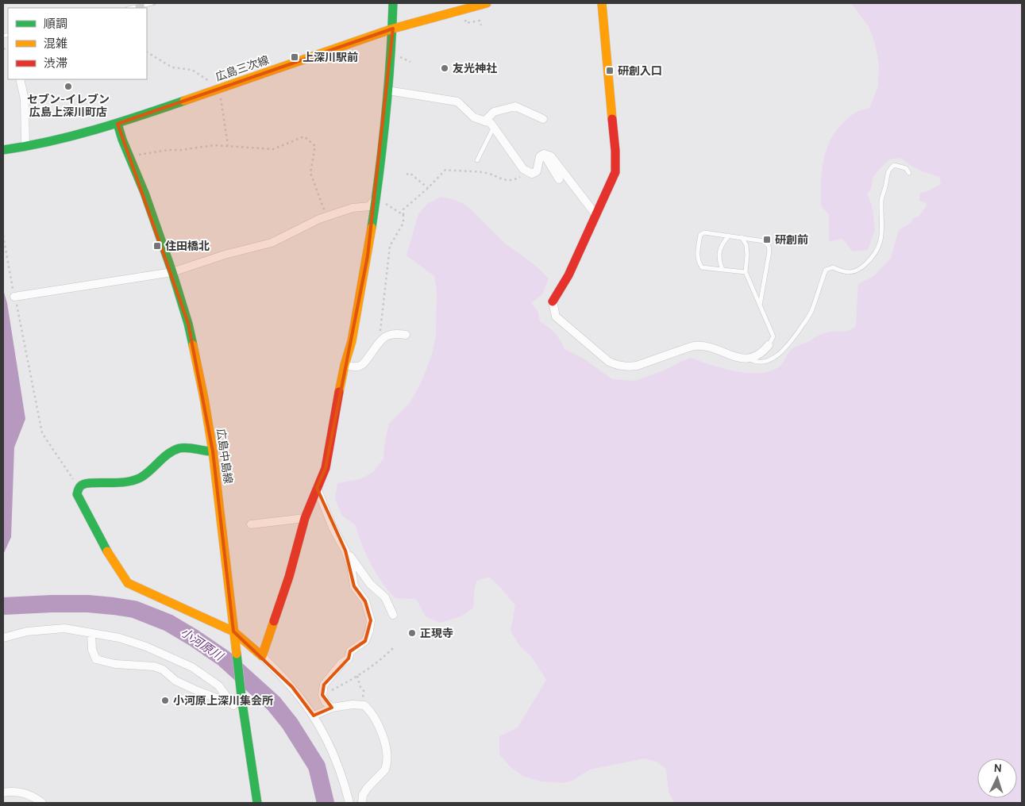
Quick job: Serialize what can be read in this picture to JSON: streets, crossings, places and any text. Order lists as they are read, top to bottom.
{
  "streets": {
    "street": ["広島三次線", "広島中島線"]
  },
  "crossings": [
    ["広島三次線", "広島中島線"]
  ],
  "water": ["小河原川"],
  "places": {
    "transit": [
      "上深川駅前",
      "研創入口",
      "研創前",
      "住田橋北"
    ],
    "other": [
      "友光神社",
      "セブン-イレブン 広島上深川町店",
      "正現寺",
      "小河原上深川集会所"
    ]
  },
  "legend": ["順調", "混雑", "渋滞"],
  "north": "top"
}
